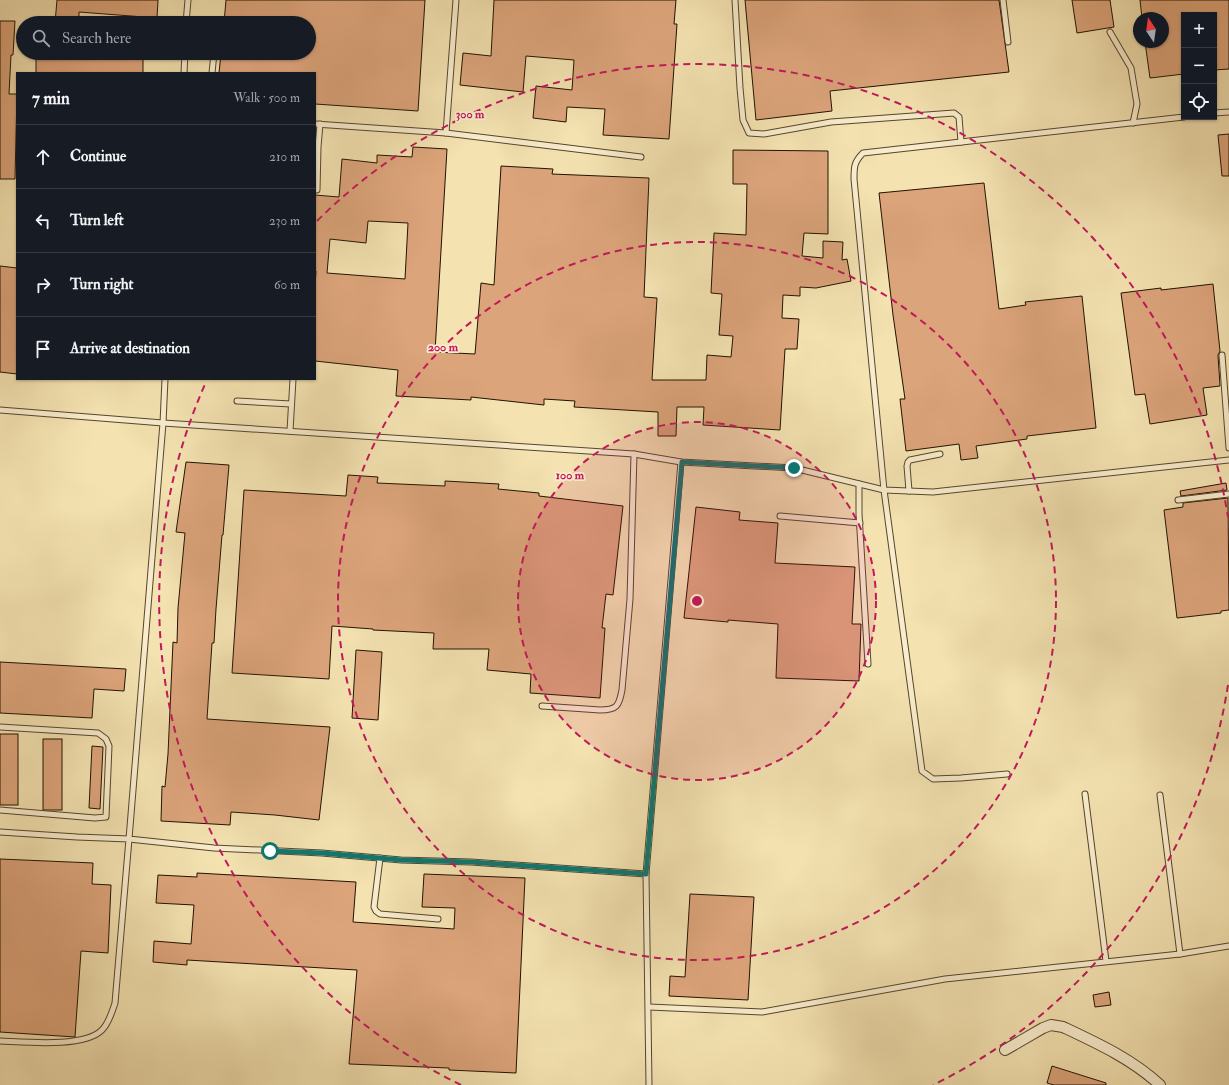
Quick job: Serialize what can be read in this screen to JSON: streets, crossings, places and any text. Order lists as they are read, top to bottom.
{
  "north": "top",
  "page": {
    "map_buttons": ["+", "−"],
    "search": "Search here",
    "heading": ["7 min", "Walk · 500 m"],
    "list": [
      ["Continue", "210 m"],
      ["Turn left", "230 m"],
      ["Turn right", "60 m"],
      "Arrive at destination"
    ]
  },
  "rings": ["300 m", "200 m", "100 m"]
}
